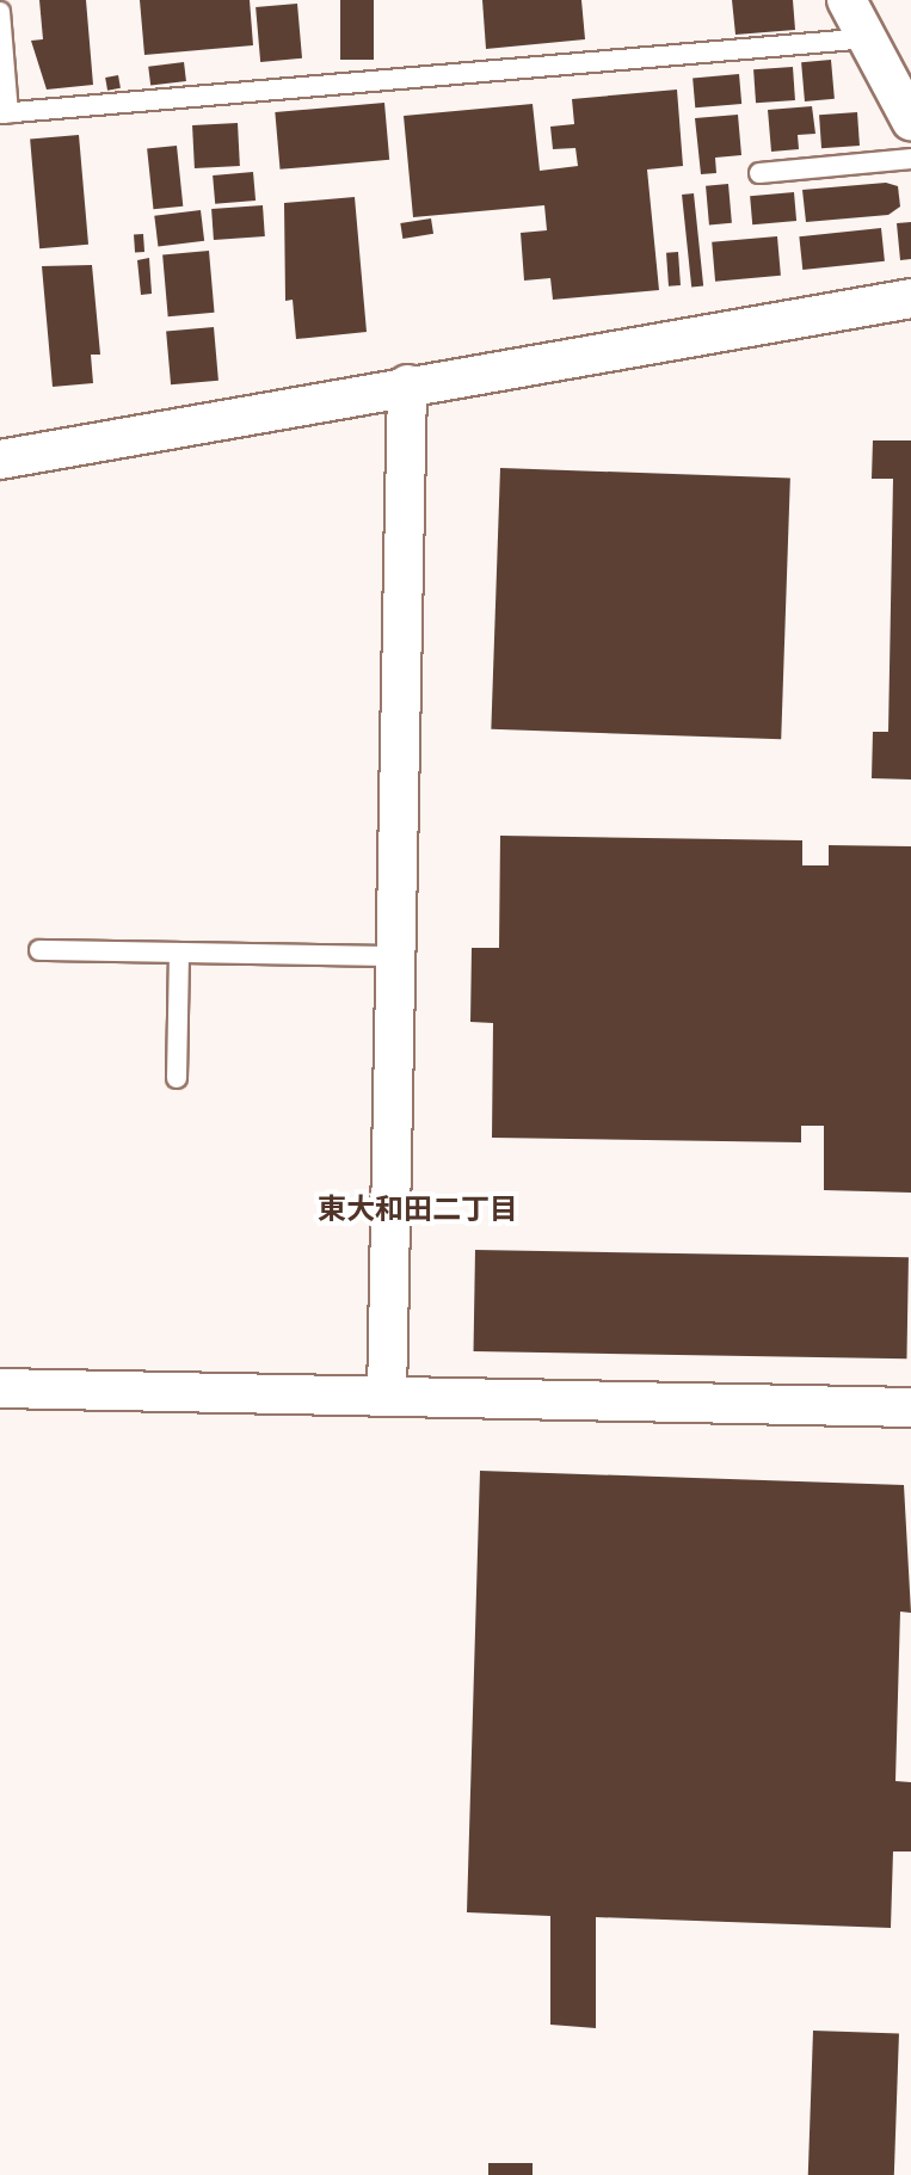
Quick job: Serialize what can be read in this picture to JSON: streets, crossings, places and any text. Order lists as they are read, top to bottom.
{
  "districts": ["東大和田二丁目"]
}
